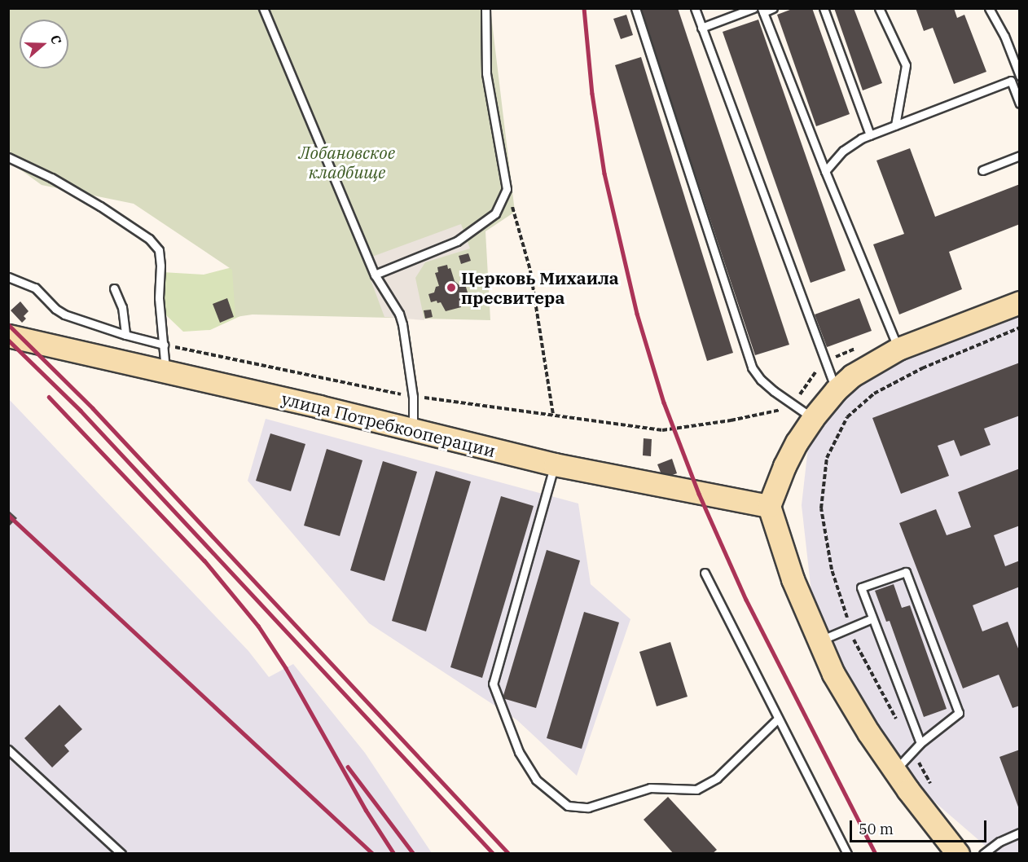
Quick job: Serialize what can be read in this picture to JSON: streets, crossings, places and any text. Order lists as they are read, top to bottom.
{
  "streets": {
    "main road": ["улица Потребкооперации"]
  },
  "parks": ["Лобановское кладбище"],
  "places": ["Церковь Михаила пресвитера"],
  "scale_bar": "50 m",
  "north": "right"
}
